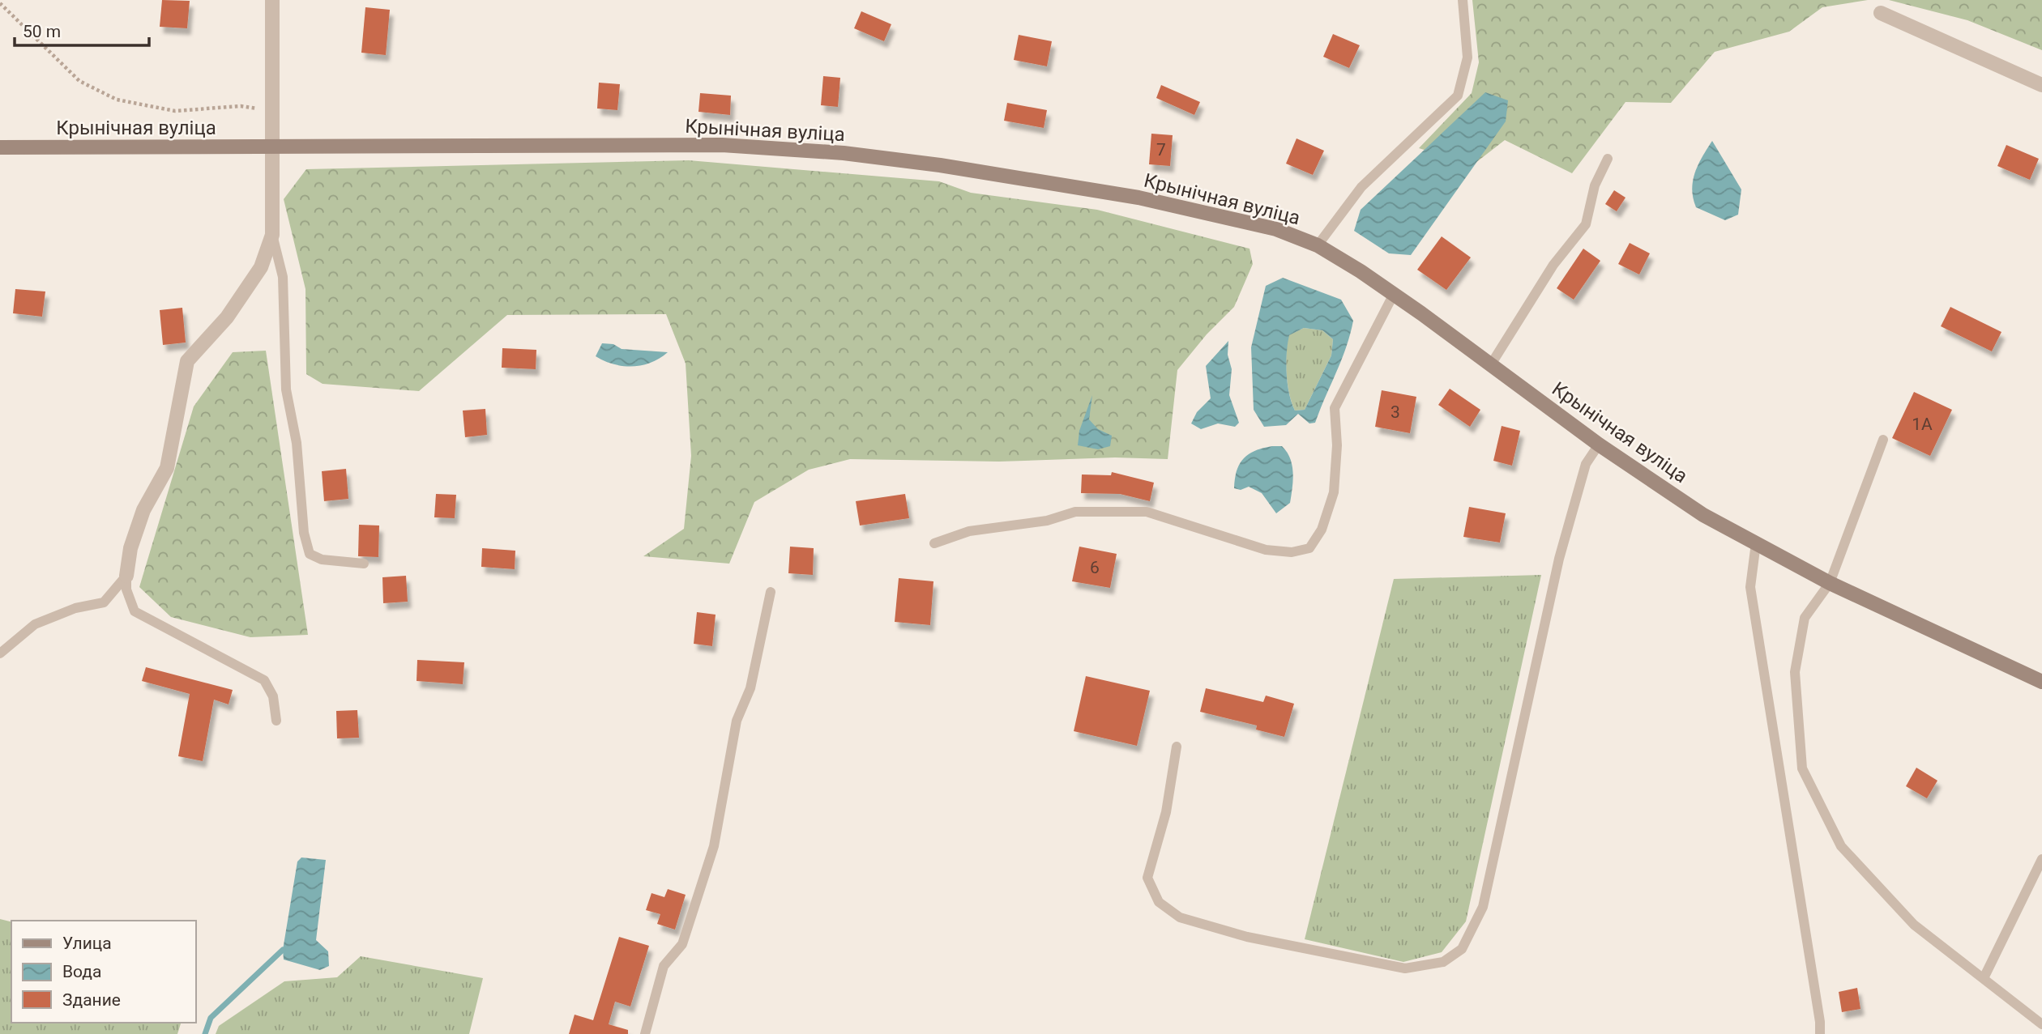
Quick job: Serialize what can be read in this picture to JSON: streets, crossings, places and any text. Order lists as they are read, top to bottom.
{
  "streets": {
    "street": ["Крынічная вуліца"]
  },
  "house_numbers": [
    "7",
    "3",
    "1А",
    "6"
  ],
  "legend": ["Улица", "Вода", "Здание"],
  "scale_bar": "50 m"
}
